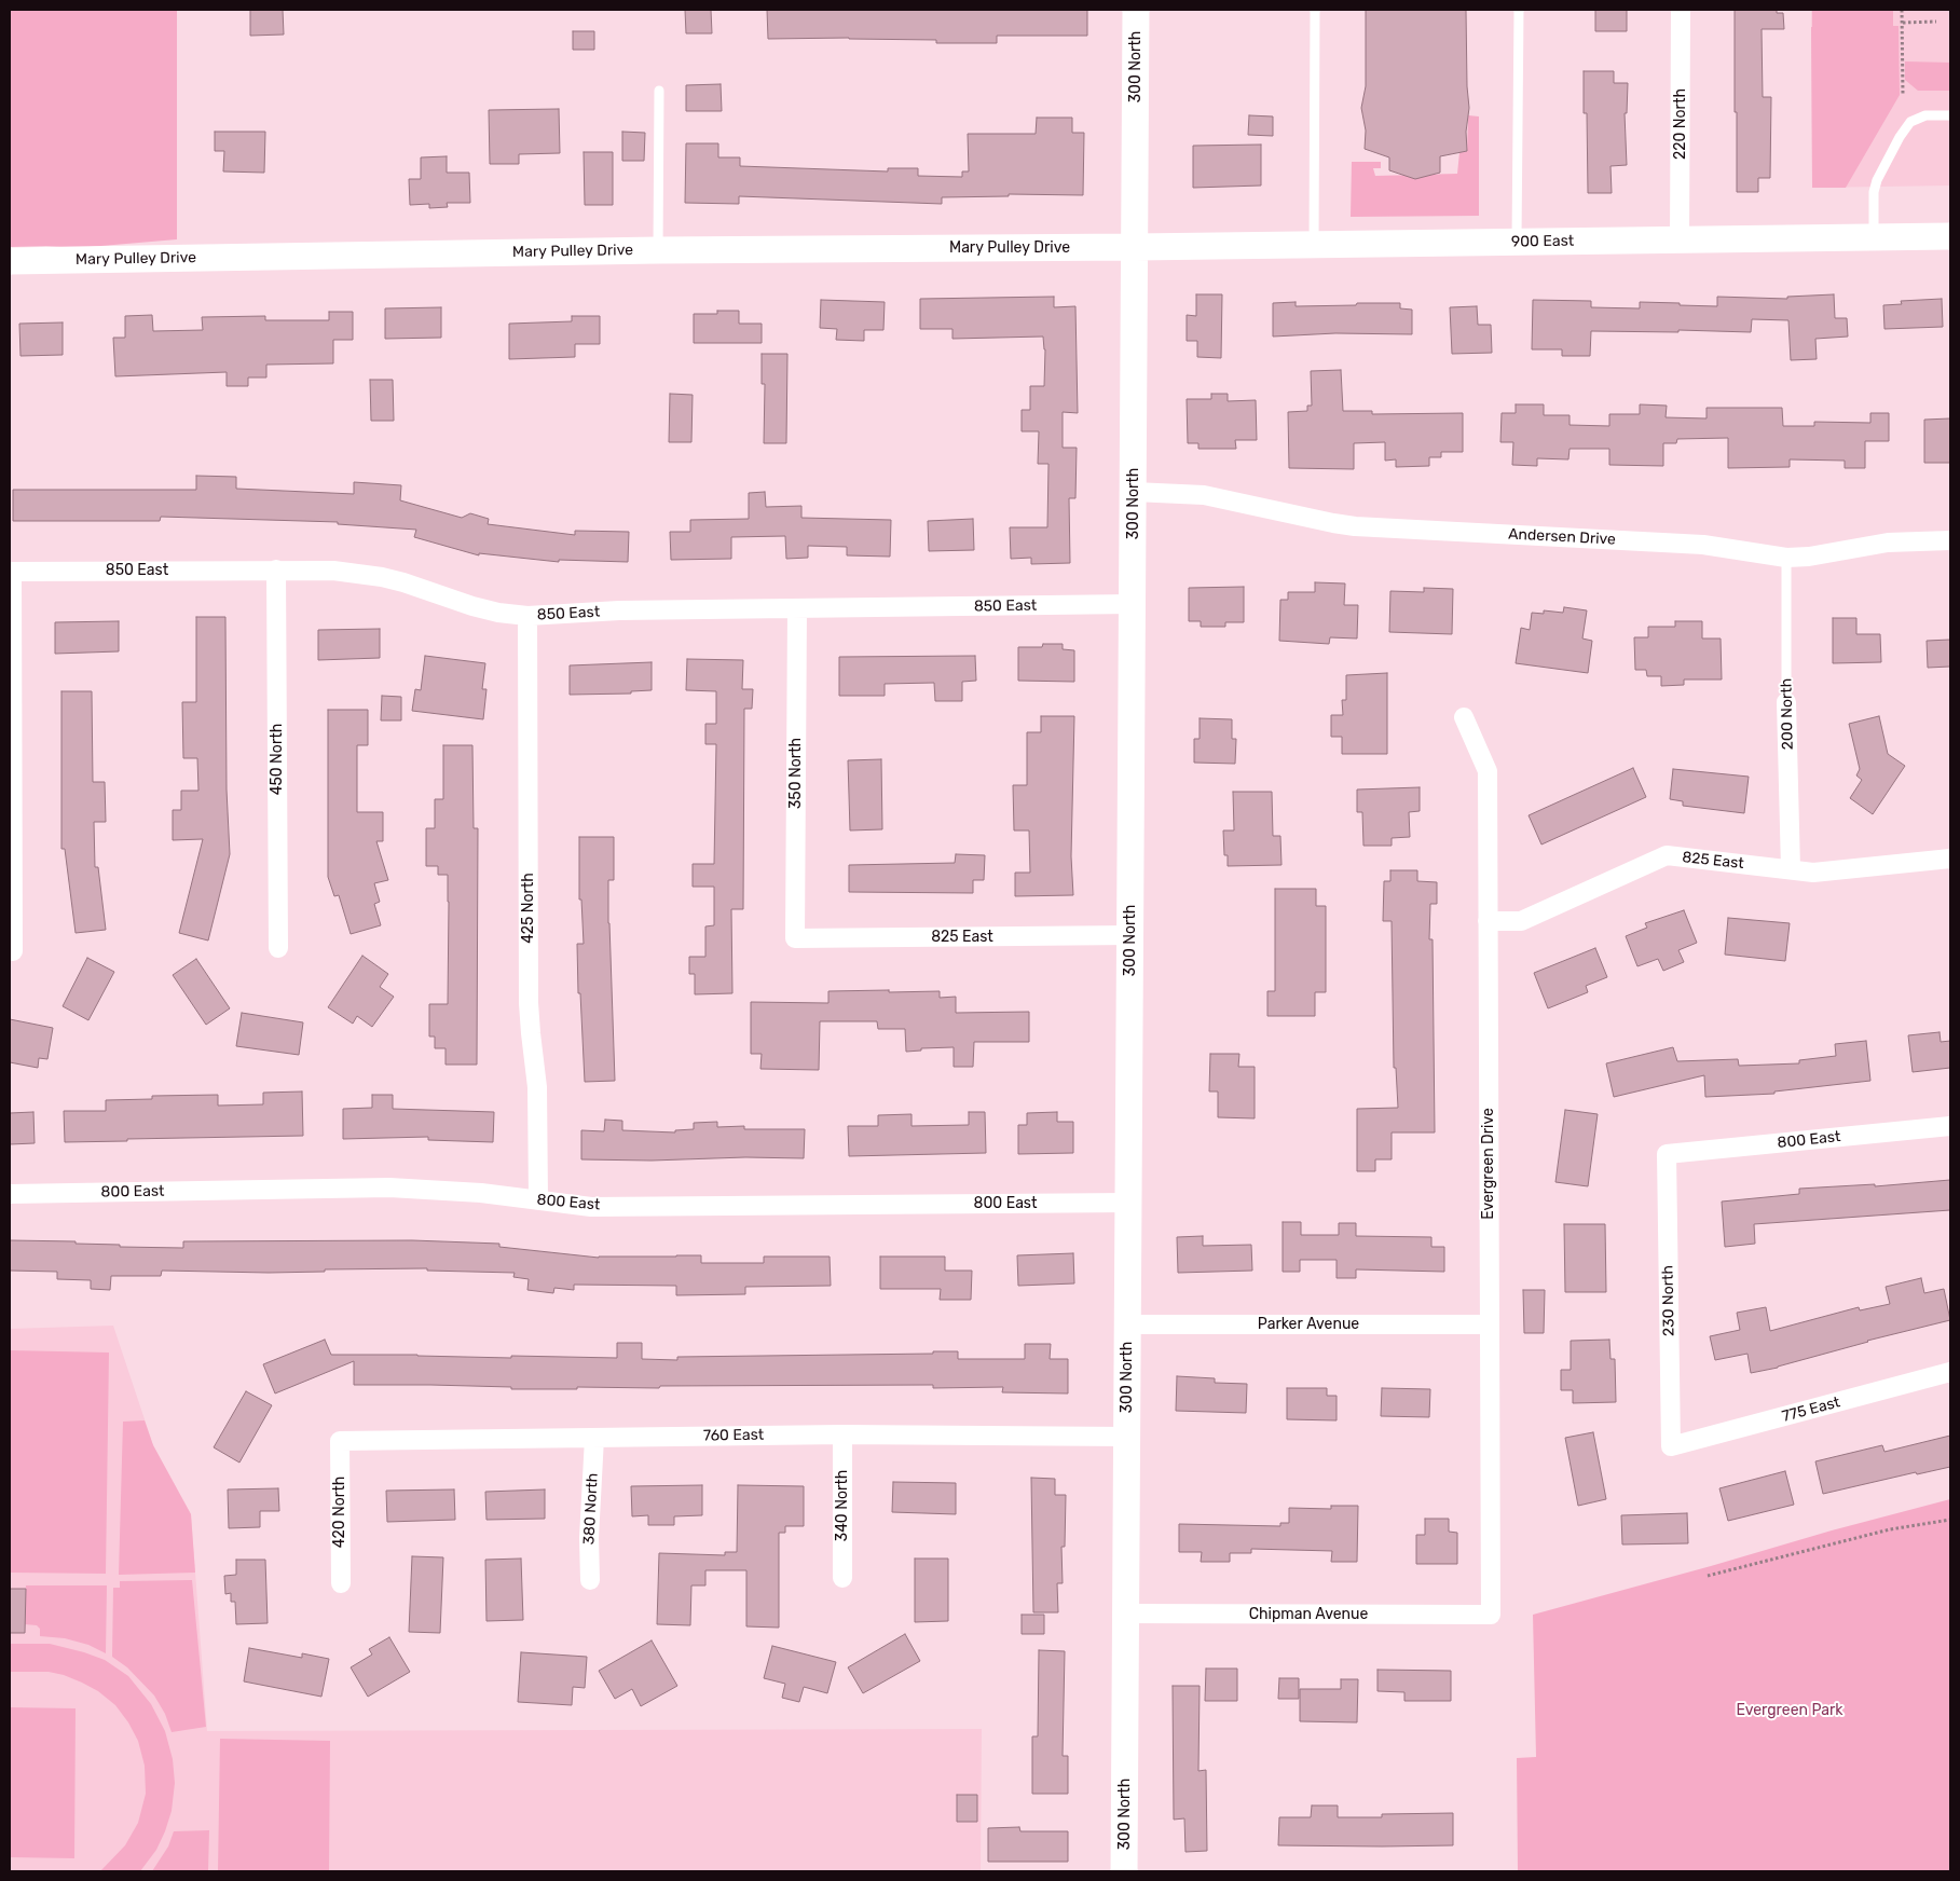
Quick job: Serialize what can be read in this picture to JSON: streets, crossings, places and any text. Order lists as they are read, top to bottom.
{
  "streets": {
    "street": [
      "300 North",
      "220 North",
      "900 East",
      "Mary Pulley Drive",
      "Andersen Drive",
      "850 East",
      "200 North",
      "450 North",
      "350 North",
      "825 East",
      "425 North",
      "800 East",
      "Evergreen Drive",
      "230 North",
      "Parker Avenue",
      "775 East",
      "760 East",
      "340 North",
      "380 North",
      "420 North",
      "Chipman Avenue"
    ]
  },
  "crossings": [
    ["300 North", "900 East"],
    ["300 North", "Mary Pulley Drive"],
    ["300 North", "Andersen Drive"],
    ["300 North", "850 East"],
    ["300 North", "825 East"],
    ["300 North", "800 East"],
    ["300 North", "Parker Avenue"],
    ["300 North", "760 East"],
    ["300 North", "Chipman Avenue"],
    ["220 North", "900 East"],
    ["900 East", "Mary Pulley Drive"],
    ["Andersen Drive", "200 North"],
    ["850 East", "450 North"],
    ["850 East", "350 North"],
    ["850 East", "425 North"],
    ["200 North", "825 East"],
    ["350 North", "825 East"],
    ["825 East", "Evergreen Drive"],
    ["425 North", "800 East"],
    ["800 East", "230 North"],
    ["Evergreen Drive", "Parker Avenue"],
    ["Evergreen Drive", "Chipman Avenue"],
    ["230 North", "775 East"],
    ["760 East", "340 North"],
    ["760 East", "380 North"],
    ["760 East", "420 North"]
  ],
  "parks": ["Evergreen Park"]
}
